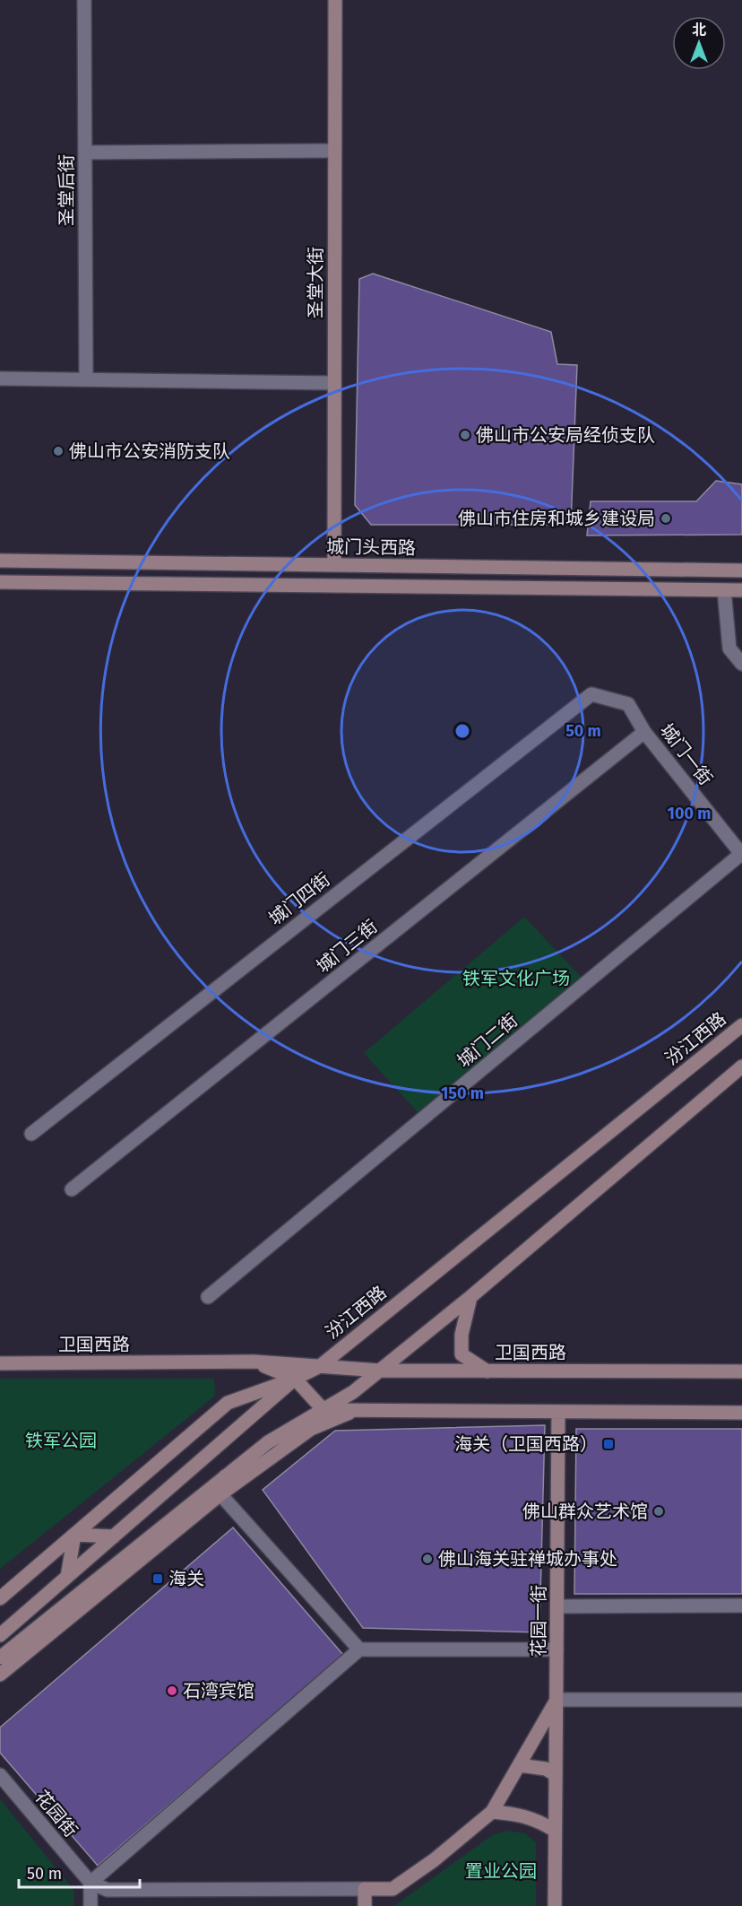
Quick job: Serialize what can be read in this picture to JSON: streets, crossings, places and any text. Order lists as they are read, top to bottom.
{
  "streets": {
    "main road": [
      "圣堂大街",
      "城门头西路",
      "汾江西路",
      "卫国西路",
      "花园一街"
    ],
    "street": [
      "圣堂后街",
      "城门一街",
      "城门四街",
      "城门三街",
      "城门二街",
      "花园街"
    ]
  },
  "crossings": [
    ["圣堂大街", "城门头西路"],
    ["城门一街", "城门四街"],
    ["城门一街", "城门三街"],
    ["城门一街", "城门二街"],
    ["汾江西路", "卫国西路"]
  ],
  "parks": ["铁军文化广场", "铁军公园", "置业公园"],
  "places": {
    "other": [
      "佛山市公安局经侦支队",
      "佛山市公安消防支队",
      "佛山市住房和城乡建设局",
      "佛山群众艺术馆",
      "佛山海关驻禅城办事处",
      "石湾宾馆"
    ],
    "transit": ["海关（卫国西路）", "海关"]
  },
  "scale_bar": "50 m",
  "north": "top",
  "rings": ["50 m", "100 m", "150 m"]
}
